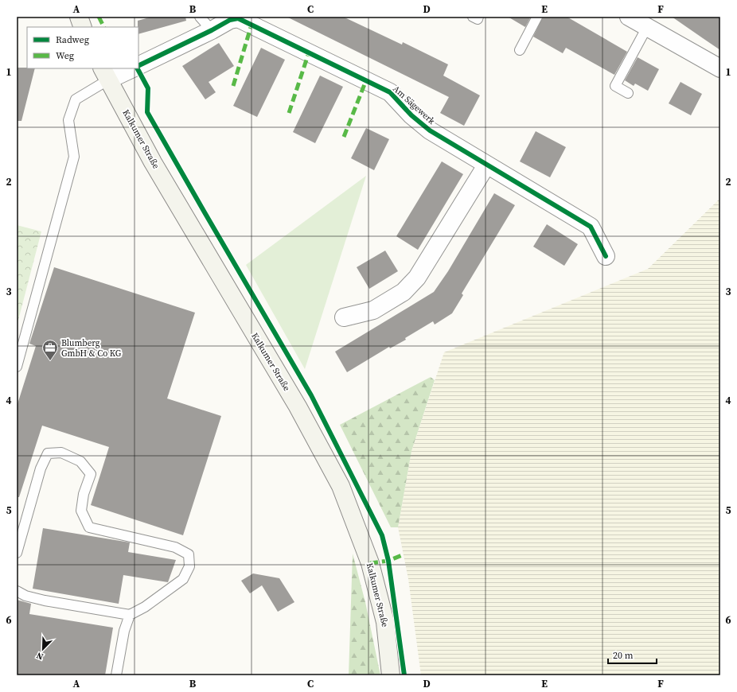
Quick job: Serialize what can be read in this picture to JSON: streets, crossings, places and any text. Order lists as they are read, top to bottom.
{
  "streets": {
    "main road": ["Kalkumer Straße"],
    "street": ["Am Sägewerk"]
  },
  "places": {
    "office": ["Blumberg GmbH & Co KG"]
  },
  "legend": ["Radweg", "Weg"],
  "scale_bar": "20 m",
  "north": "bottom left",
  "grid": {
    "columns": [
      "A",
      "B",
      "C",
      "D",
      "E",
      "F"
    ],
    "rows": [
      "1",
      "2",
      "3",
      "4",
      "5",
      "6"
    ]
  }
}
